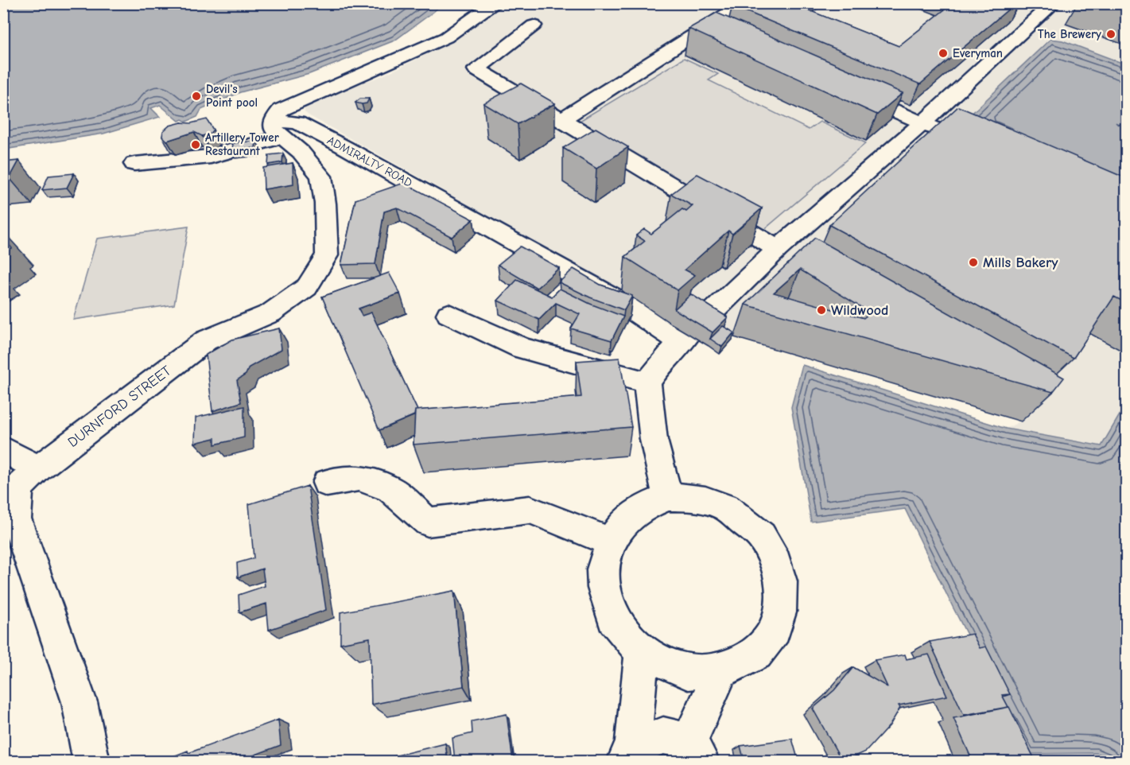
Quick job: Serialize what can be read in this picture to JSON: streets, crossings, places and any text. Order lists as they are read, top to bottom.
{
  "streets": {
    "street": ["ADMIRALTY ROAD", "DURNFORD STREET"]
  },
  "crossings": [
    ["ADMIRALTY ROAD", "DURNFORD STREET"]
  ],
  "places": [
    "The Brewery",
    "Everyman",
    "Devil's Point pool",
    "Artillery Tower Restaurant",
    "Mills Bakery",
    "Wildwood"
  ]
}
